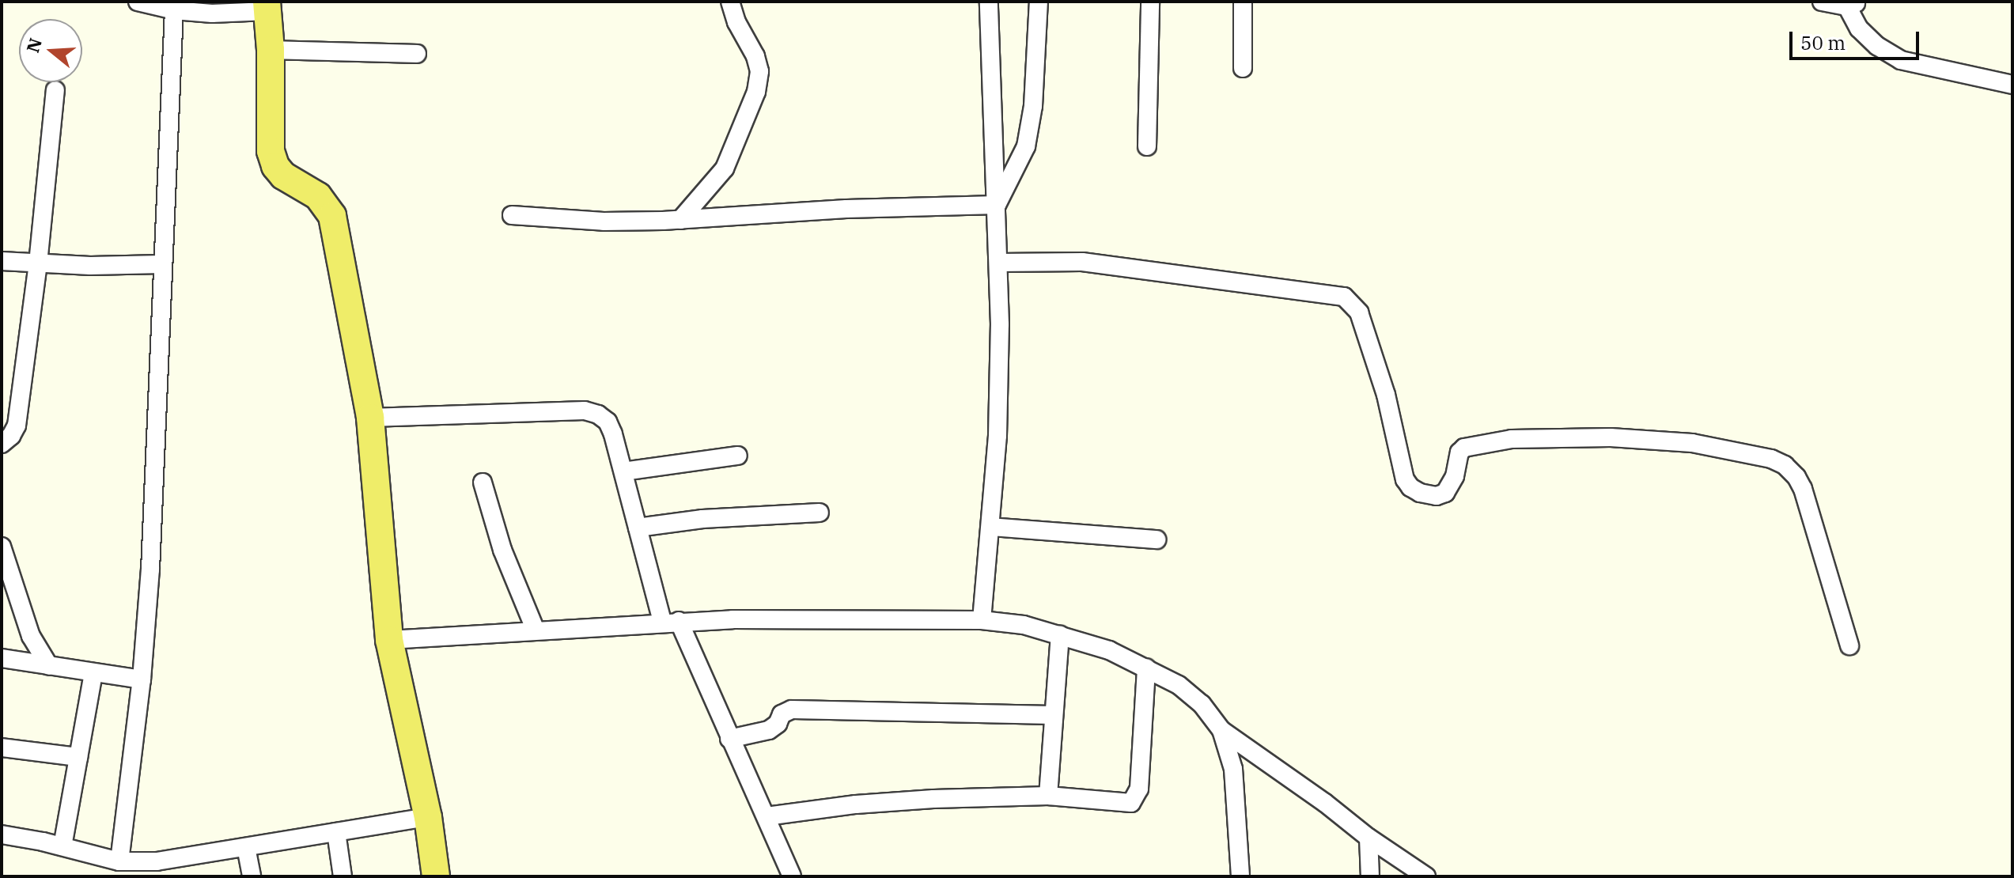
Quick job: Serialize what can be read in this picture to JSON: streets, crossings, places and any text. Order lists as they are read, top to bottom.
{
  "scale_bar": "50 m",
  "north": "left"
}
